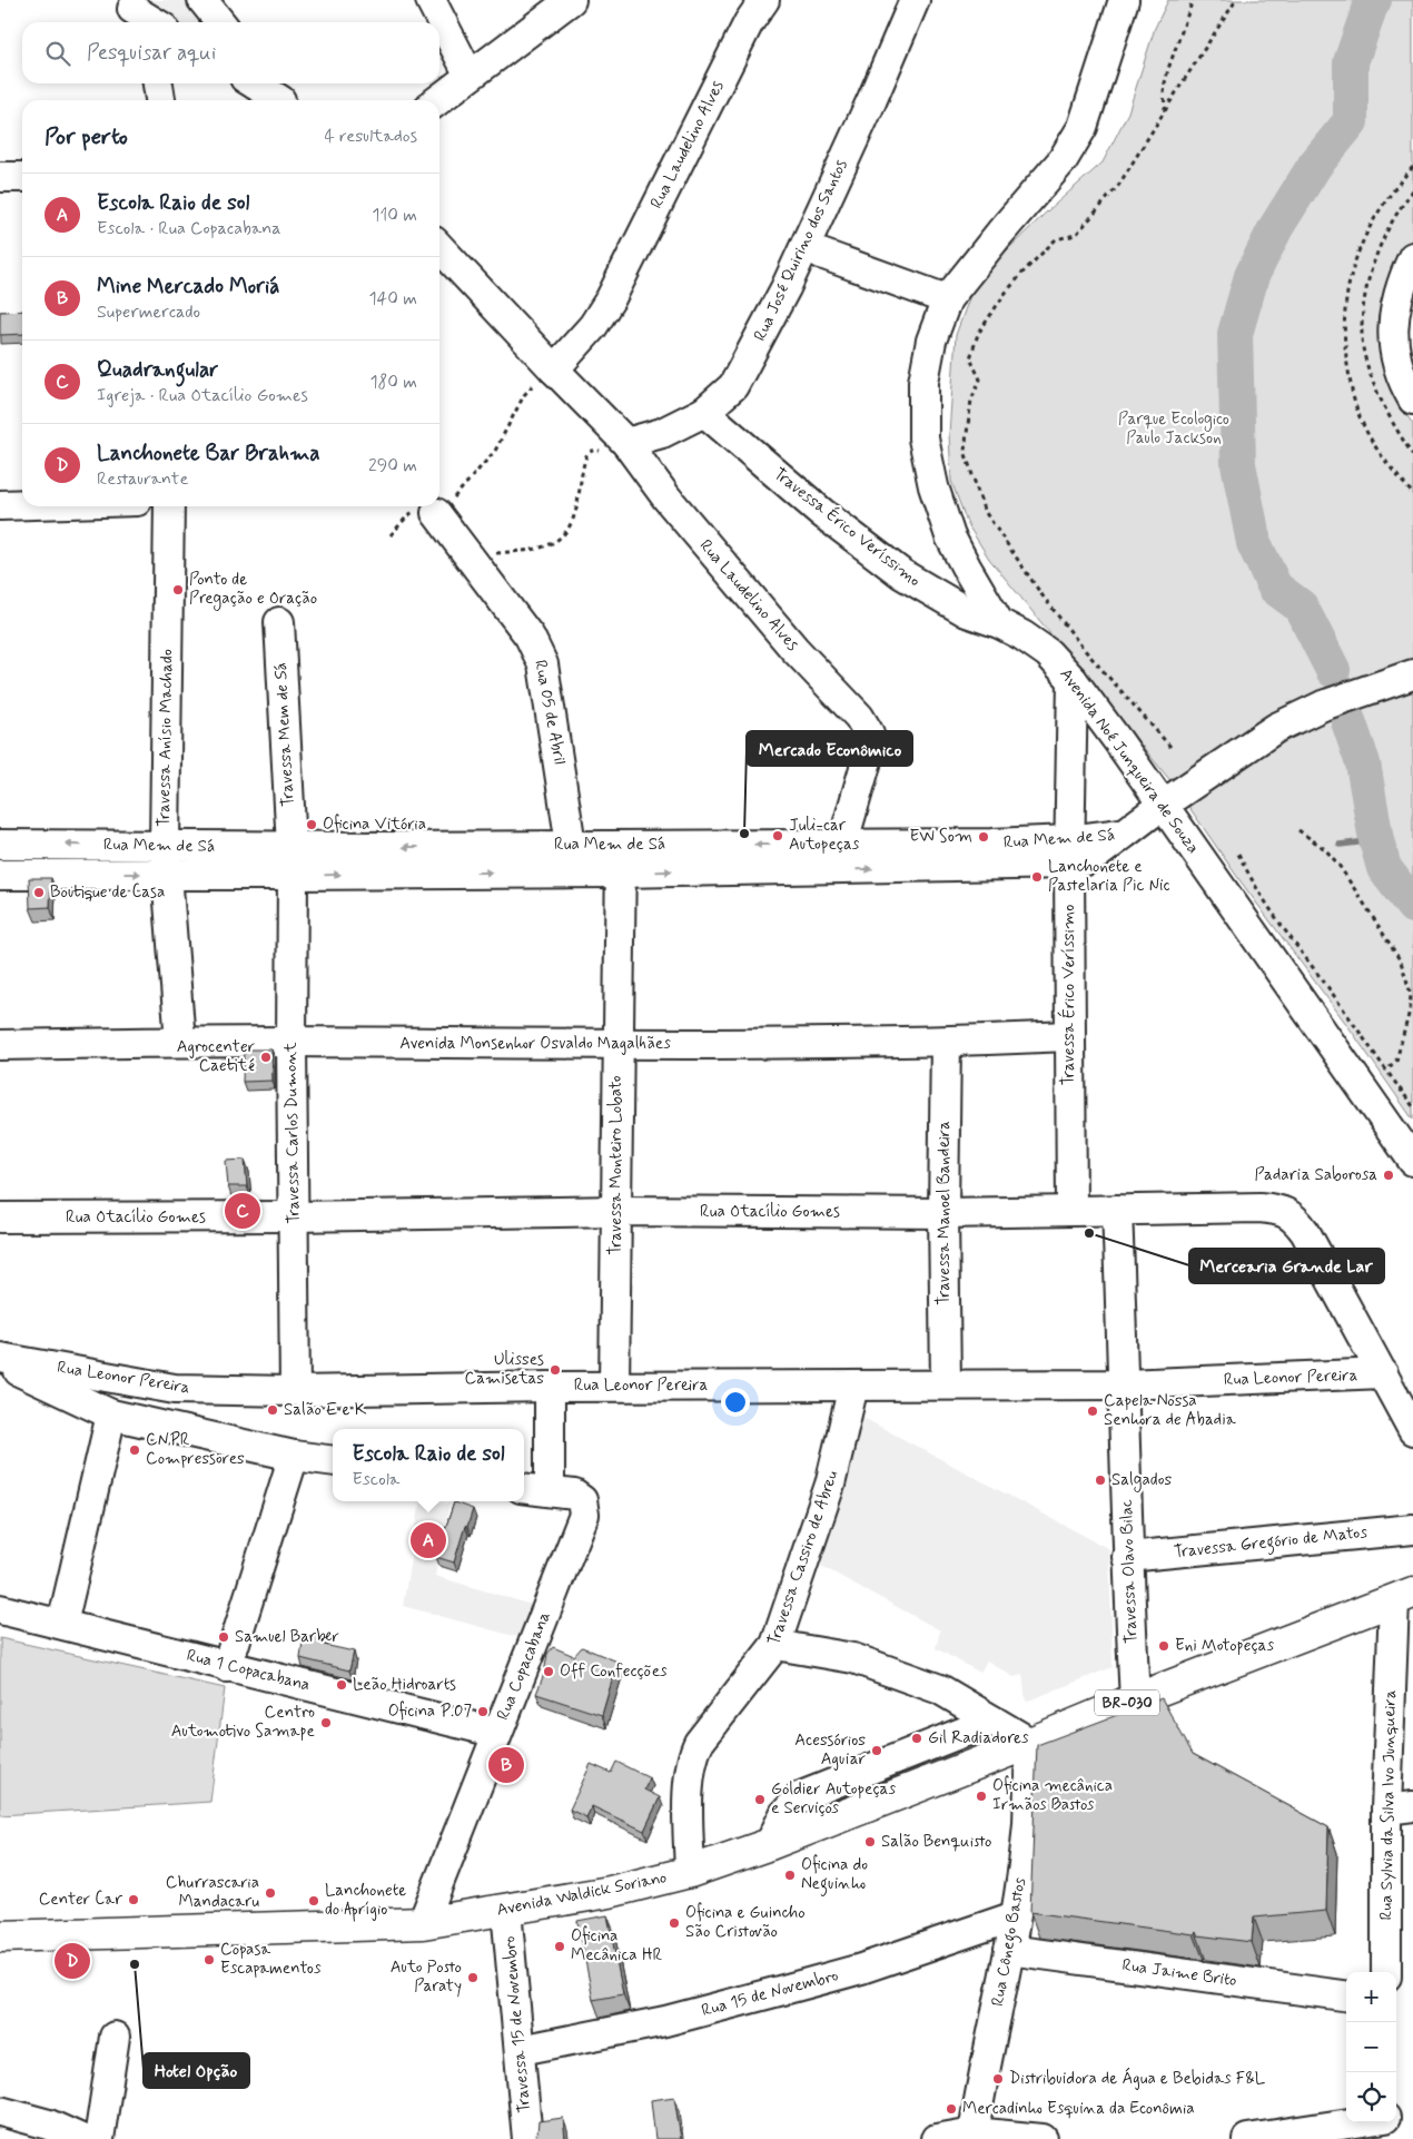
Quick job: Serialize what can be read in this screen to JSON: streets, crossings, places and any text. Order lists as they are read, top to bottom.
{
  "streets": {
    "main road": ["BR-030", "Avenida Waldick Soriano"],
    "street": [
      "Rua Laudelino Alves",
      "Rua José Quirino dos Santos",
      "Travessa Érico Veríssimo",
      "Rua 05 de Abril",
      "Travessa Mem de Sá",
      "Travessa Anísio Machado",
      "Avenida Noé Junqueira de Souza",
      "Rua Mem de Sá",
      "Avenida Monsenhor Osvaldo Magalhães",
      "Travessa Carlos Dumont",
      "Travessa Monteiro Lobato",
      "Rua Otacílio Gomes",
      "Travessa Manoel Bandeira",
      "Rua Leonor Pereira",
      "Travessa Gregório de Matos",
      "Travessa Cassiro de Abreu",
      "Travessa Olavo Bilac",
      "Rua Copacabana",
      "Rua 1 Copacabana",
      "Rua Sylvia da Silva Ivo Junqueira",
      "Rua Cônego Bastos",
      "Rua Jaime Brito",
      "Rua 15 de Novembro",
      "Travessa 15 de Novembro"
    ]
  },
  "crossings": [
    ["Rua Laudelino Alves", "Rua José Quirino dos Santos"],
    ["Rua Laudelino Alves", "Rua Mem de Sá"],
    ["Rua José Quirino dos Santos", "Travessa Érico Veríssimo"],
    ["Travessa Érico Veríssimo", "Avenida Noé Junqueira de Souza"],
    ["Travessa Érico Veríssimo", "Rua Mem de Sá"],
    ["Travessa Érico Veríssimo", "Avenida Monsenhor Osvaldo Magalhães"],
    ["Travessa Érico Veríssimo", "Rua Otacílio Gomes"],
    ["Rua 05 de Abril", "Rua Mem de Sá"],
    ["Travessa Mem de Sá", "Rua Mem de Sá"],
    ["Travessa Anísio Machado", "Rua Mem de Sá"],
    ["Travessa Anísio Machado", "Avenida Monsenhor Osvaldo Magalhães"],
    ["Avenida Noé Junqueira de Souza", "Rua Mem de Sá"],
    ["Rua Mem de Sá", "Travessa Carlos Dumont"],
    ["Rua Mem de Sá", "Travessa Monteiro Lobato"],
    ["Avenida Monsenhor Osvaldo Magalhães", "Travessa Carlos Dumont"],
    ["Avenida Monsenhor Osvaldo Magalhães", "Travessa Monteiro Lobato"],
    ["Avenida Monsenhor Osvaldo Magalhães", "Travessa Manoel Bandeira"],
    ["Travessa Carlos Dumont", "Rua Otacílio Gomes"],
    ["Travessa Carlos Dumont", "Rua Leonor Pereira"],
    ["Travessa Monteiro Lobato", "Rua Otacílio Gomes"],
    ["Travessa Monteiro Lobato", "Rua Leonor Pereira"],
    ["Rua Otacílio Gomes", "Travessa Manoel Bandeira"],
    ["Rua Otacílio Gomes", "Rua Leonor Pereira"],
    ["Rua Otacílio Gomes", "Travessa Olavo Bilac"],
    ["Travessa Manoel Bandeira", "Rua Leonor Pereira"],
    ["Rua Leonor Pereira", "Travessa Cassiro de Abreu"],
    ["Rua Leonor Pereira", "Travessa Olavo Bilac"],
    ["Travessa Gregório de Matos", "Travessa Olavo Bilac"],
    ["Travessa Cassiro de Abreu", "Avenida Waldick Soriano"],
    ["Travessa Olavo Bilac", "Avenida Waldick Soriano"],
    ["Rua Copacabana", "Rua 1 Copacabana"],
    ["Rua Copacabana", "Avenida Waldick Soriano"],
    ["Rua Sylvia da Silva Ivo Junqueira", "Avenida Waldick Soriano"],
    ["Avenida Waldick Soriano", "Rua Cônego Bastos"],
    ["Avenida Waldick Soriano", "Travessa 15 de Novembro"],
    ["Rua Cônego Bastos", "Rua Jaime Brito"],
    ["Rua Cônego Bastos", "Rua 15 de Novembro"],
    ["Rua 15 de Novembro", "Travessa 15 de Novembro"]
  ],
  "parks": ["Parque Ecologico Paulo Jackson"],
  "places": [
    "Ponto de Pregação e Oração",
    "Oficina Vitória",
    "Mercado Econômico",
    "Juli-car Autopeças",
    "EW Som",
    "Lanchonete e Pastelaria Pic Nic",
    "Boutique de Casa",
    "Agrocenter Caetité",
    "Padaria Saborosa",
    "Mercearia Grande Lar",
    "Ulisses Camisetas",
    "Salão E e K",
    "Capela Nossa Senhora de Abadia",
    "CNPR Compressores",
    "Salgados",
    "Samuel Barber",
    "Eni Motopeças",
    "Off Confecções",
    "Leão Hidroarts",
    "Oficina P.07",
    "Centro Automotivo Samape",
    "Gil Radiadores",
    "Acessórios Aguiar",
    "Oficina mecânica Irmãos Bastos",
    "Goldier Autopeças e Serviços",
    "Salão Benquisto",
    "Oficina do Neguinho",
    "Churrascaria Mandacaru",
    "Center Car",
    "Lanchonete do Aprígio",
    "Oficina e Guincho São Cristovão",
    "Oficina Mecânica HR",
    "Copasa Escapamentos",
    "Hotel Opção",
    "Auto Posto Paraty",
    "Distribuidora de Água e Bebidas F&L",
    "Mercadinho Esquina da Econômia"
  ],
  "page": {
    "search": "Pesquisar aqui",
    "heading": ["Por perto", "4 resultados"],
    "list": [
      {
        "mark": "A",
        "name": "Escola Raio de sol",
        "note": "Escola · Rua Copacabana",
        "value": "110 m"
      },
      {
        "mark": "B",
        "name": "Mine Mercado Moriá",
        "note": "Supermercado",
        "value": "140 m"
      },
      {
        "mark": "C",
        "name": "Quadrangular",
        "note": "Igreja · Rua Otacílio Gomes",
        "value": "180 m"
      },
      {
        "mark": "D",
        "name": "Lanchonete Bar Brahma",
        "note": "Restaurante",
        "value": "290 m"
      }
    ],
    "pins": [
      "C",
      "A",
      "B",
      "D"
    ],
    "popup": ["Escola Raio de sol", "Escola"],
    "map_buttons": ["+", "−"]
  }
}
